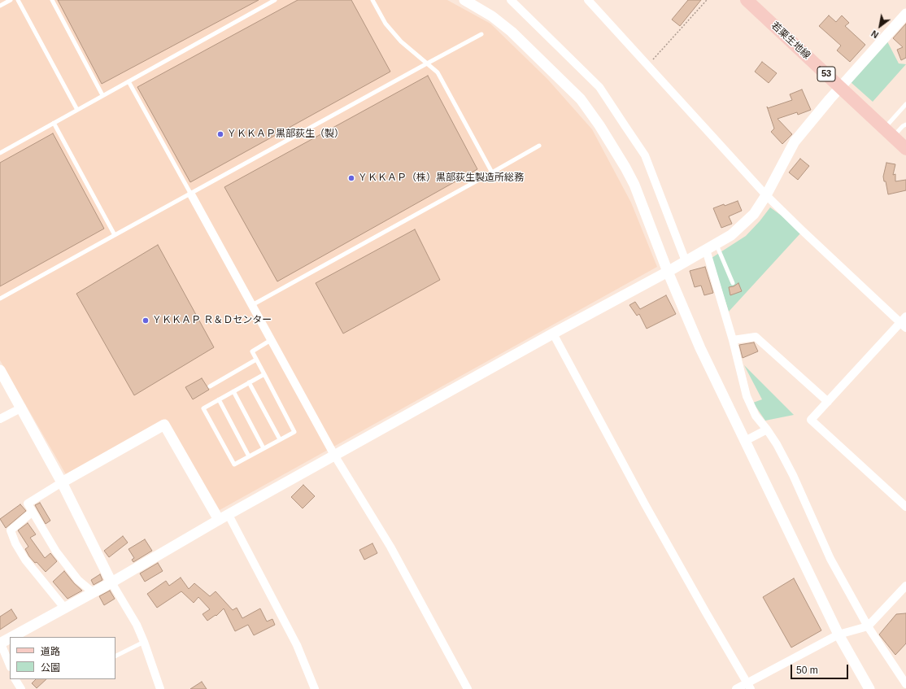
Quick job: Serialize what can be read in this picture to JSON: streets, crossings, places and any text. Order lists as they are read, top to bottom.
{
  "streets": {
    "main road": ["若栗生地線", "53"]
  },
  "places": ["ＹＫＫＡＰ黒部荻生（製）", "ＹＫＫＡＰ（株）黒部荻生製造所総務", "ＹＫＫＡＰ Ｒ＆Ｄセンター"],
  "legend": ["道路", "公園"],
  "scale_bar": "50 m",
  "north": "bottom left"
}
